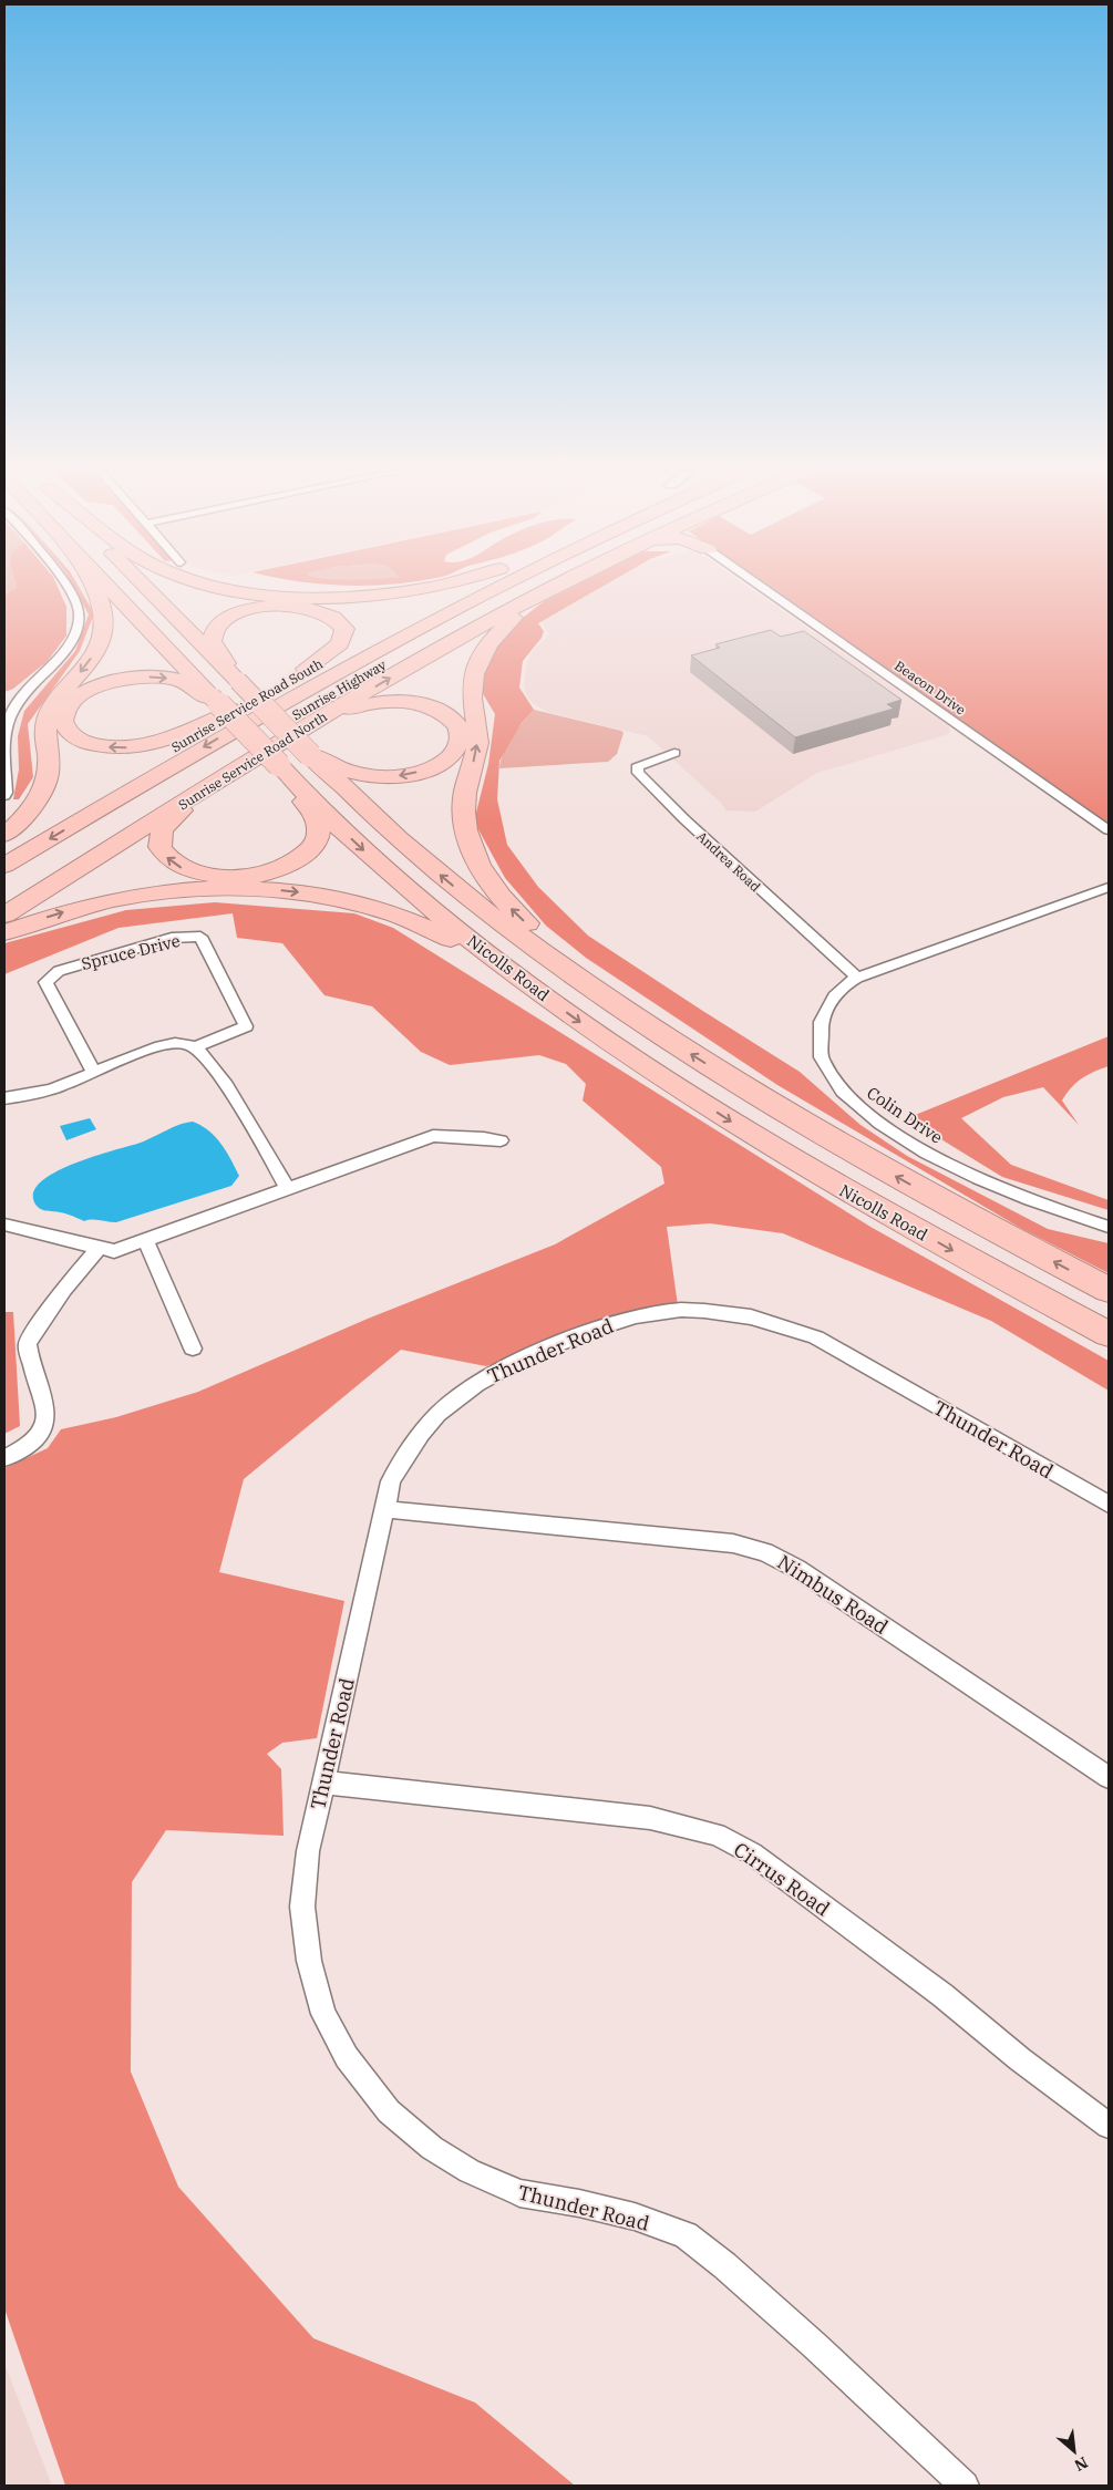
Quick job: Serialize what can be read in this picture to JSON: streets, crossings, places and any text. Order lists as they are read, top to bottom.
{
  "streets": {
    "highway": [
      "Sunrise Highway",
      "Sunrise Service Road South",
      "Sunrise Service Road North",
      "Nicolls Road"
    ],
    "street": [
      "Beacon Drive",
      "Andrea Road",
      "Spruce Drive",
      "Colin Drive",
      "Thunder Road",
      "Nimbus Road",
      "Cirrus Road"
    ]
  },
  "crossings": [
    ["Sunrise Service Road South", "Nicolls Road"],
    ["Sunrise Service Road North", "Nicolls Road"],
    ["Andrea Road", "Colin Drive"],
    ["Thunder Road", "Nimbus Road"],
    ["Thunder Road", "Cirrus Road"]
  ],
  "one_way": ["Sunrise Service Road North"],
  "north": "bottom right"
}
